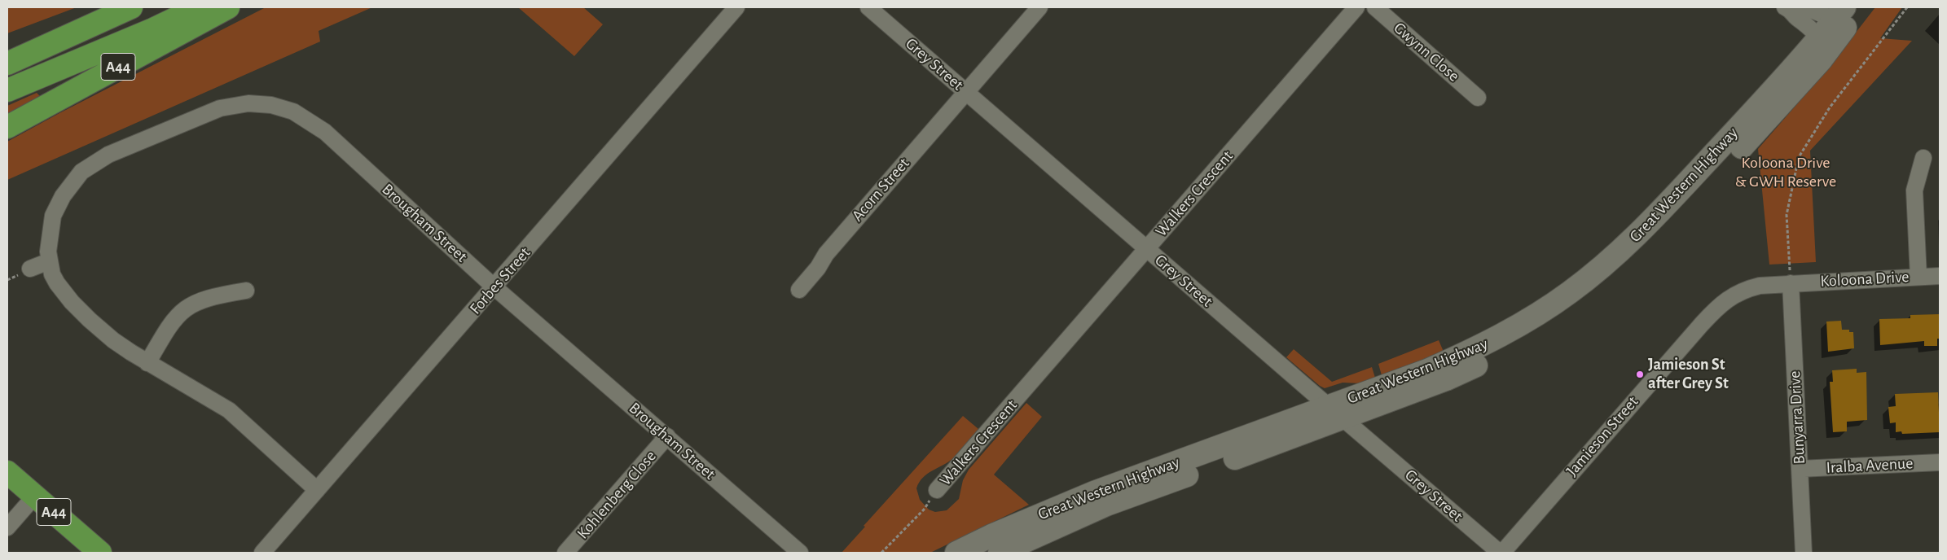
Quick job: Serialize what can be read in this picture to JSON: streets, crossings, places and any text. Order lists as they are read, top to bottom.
{
  "streets": {
    "highway": ["A44"],
    "main road": ["Great Western Highway"],
    "street": [
      "Gwynn Close",
      "Grey Street",
      "Acorn Street",
      "Walkers Crescent",
      "Brougham Street",
      "Koloona Drive",
      "Forbes Street",
      "Bunyarra Drive",
      "Jamieson Street",
      "Iralba Avenue",
      "Kohlenberg Close"
    ]
  },
  "crossings": [
    ["Grey Street", "Great Western Highway"],
    ["Grey Street", "Acorn Street"],
    ["Grey Street", "Walkers Crescent"],
    ["Grey Street", "Jamieson Street"],
    ["Brougham Street", "Forbes Street"],
    ["Brougham Street", "Kohlenberg Close"],
    ["Koloona Drive", "Bunyarra Drive"],
    ["Koloona Drive", "Jamieson Street"],
    ["Bunyarra Drive", "Jamieson Street"],
    ["Bunyarra Drive", "Iralba Avenue"]
  ],
  "parks": ["Koloona Drive & GWH Reserve"],
  "places": ["Jamieson St after Grey St"]
}
